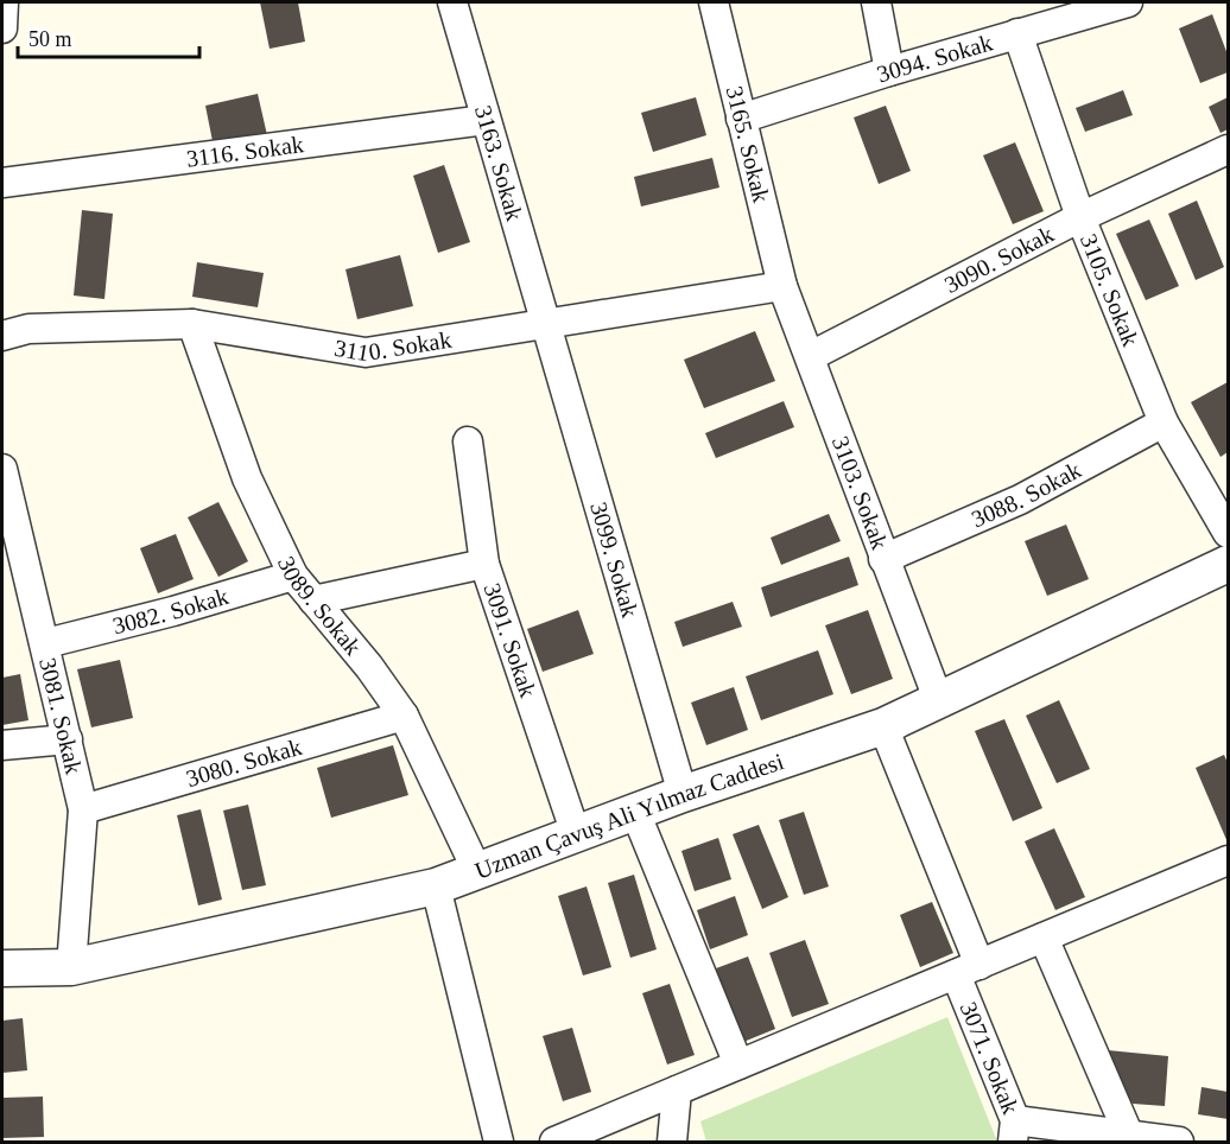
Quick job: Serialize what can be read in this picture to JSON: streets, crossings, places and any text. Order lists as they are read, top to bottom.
{
  "streets": {
    "street": [
      "3094. Sokak",
      "3165. Sokak",
      "3116. Sokak",
      "3163. Sokak",
      "3090. Sokak",
      "3105. Sokak",
      "3110. Sokak",
      "3103. Sokak",
      "3088. Sokak",
      "3099. Sokak",
      "3089. Sokak",
      "3082. Sokak",
      "3091. Sokak",
      "3081. Sokak",
      "3080. Sokak",
      "Uzman Çavuş Ali Yılmaz Caddesi",
      "3071. Sokak"
    ]
  },
  "crossings": [
    ["3094. Sokak", "3165. Sokak"],
    ["3094. Sokak", "3105. Sokak"],
    ["3165. Sokak", "3110. Sokak"],
    ["3165. Sokak", "3103. Sokak"],
    ["3116. Sokak", "3163. Sokak"],
    ["3163. Sokak", "3110. Sokak"],
    ["3163. Sokak", "3099. Sokak"],
    ["3090. Sokak", "3105. Sokak"],
    ["3090. Sokak", "3103. Sokak"],
    ["3105. Sokak", "3088. Sokak"],
    ["3110. Sokak", "3103. Sokak"],
    ["3110. Sokak", "3099. Sokak"],
    ["3110. Sokak", "3089. Sokak"],
    ["3103. Sokak", "3088. Sokak"],
    ["3103. Sokak", "Uzman Çavuş Ali Yılmaz Caddesi"],
    ["3099. Sokak", "Uzman Çavuş Ali Yılmaz Caddesi"],
    ["3089. Sokak", "3082. Sokak"],
    ["3089. Sokak", "3080. Sokak"],
    ["3089. Sokak", "Uzman Çavuş Ali Yılmaz Caddesi"],
    ["3082. Sokak", "3081. Sokak"],
    ["3091. Sokak", "Uzman Çavuş Ali Yılmaz Caddesi"],
    ["3081. Sokak", "3080. Sokak"],
    ["3081. Sokak", "Uzman Çavuş Ali Yılmaz Caddesi"],
    ["Uzman Çavuş Ali Yılmaz Caddesi", "3071. Sokak"]
  ],
  "scale_bar": "50 m"
}
